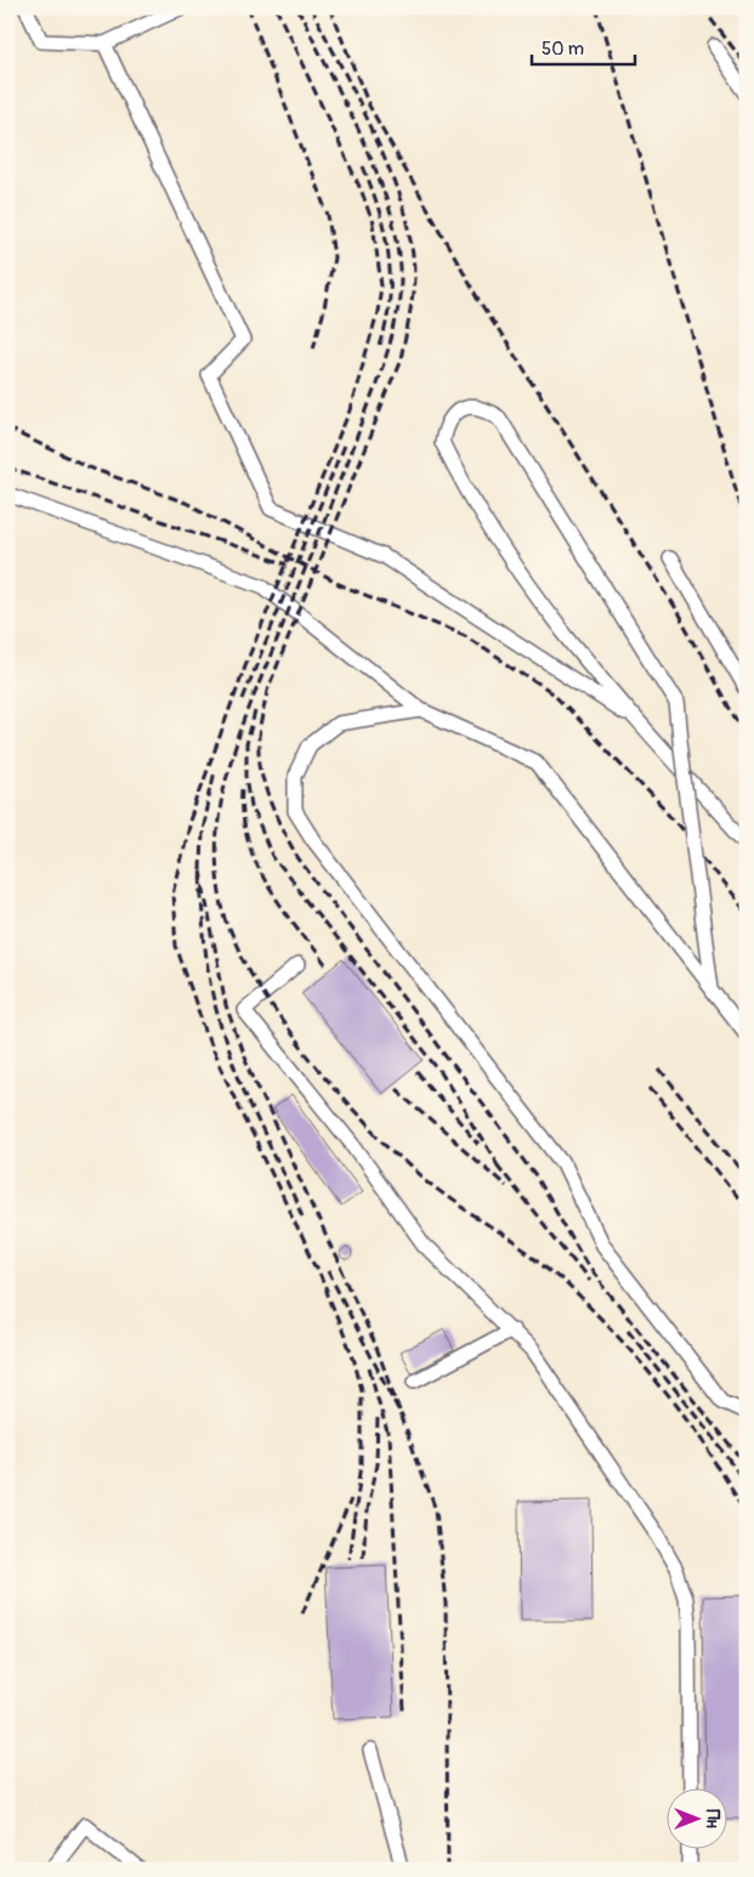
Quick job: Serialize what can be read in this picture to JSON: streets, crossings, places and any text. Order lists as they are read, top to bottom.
{
  "scale_bar": "50 m",
  "north": "right"
}
